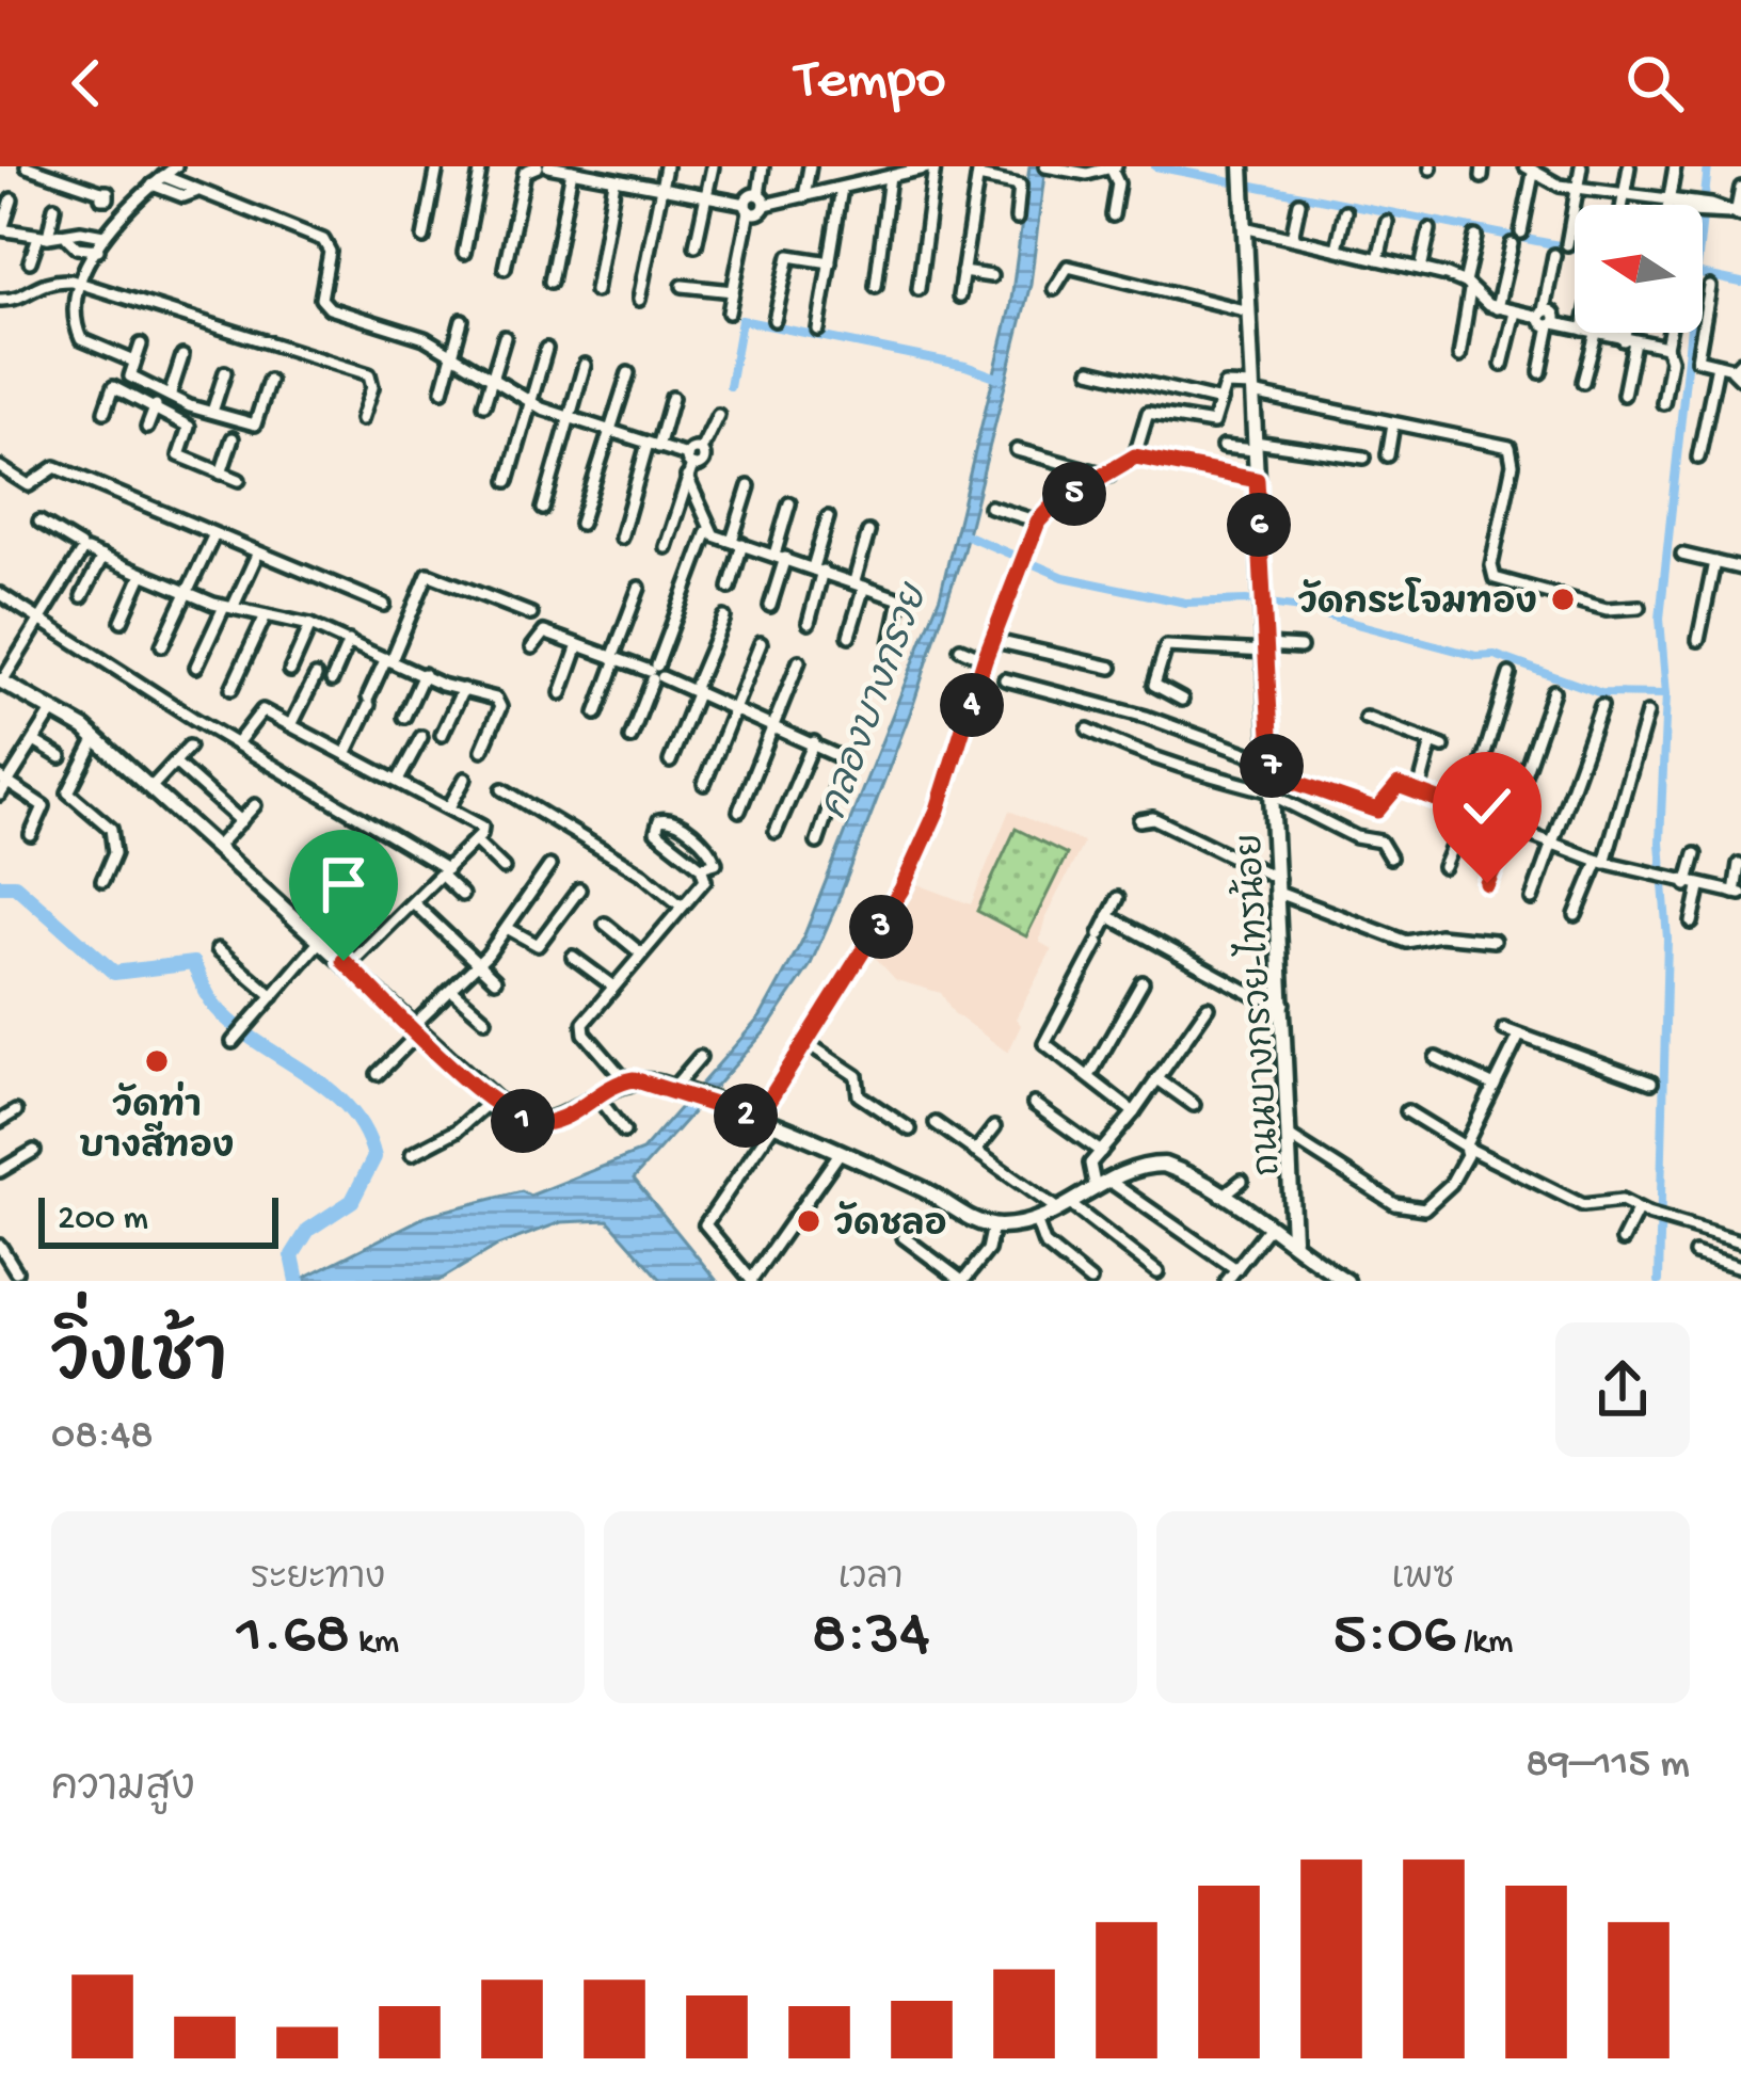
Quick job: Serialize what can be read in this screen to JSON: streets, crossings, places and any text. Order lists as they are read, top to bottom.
{
  "streets": {
    "main road": ["ถนนบางกรวย-ไทรน้อย"]
  },
  "water": ["คลองบางกรวย"],
  "places": ["วัดกระโจมทอง", "วัดท่า บางสีทอง", "วัดชลอ"],
  "scale_bar": "200 m",
  "north": "left",
  "page": {
    "header": "Tempo",
    "pins": [
      "5",
      "6",
      "4",
      "7",
      "3",
      "2",
      "1"
    ],
    "scale": "200 m",
    "heading": ["วิ่งเช้า", "08:48"],
    "stats": [
      ["ระยะทาง", "1.68 km"],
      ["เวลา", "8:34"],
      ["เพซ", "5:06 /km"]
    ],
    "chart": ["ความสูง", "89–115 m"]
  }
}
